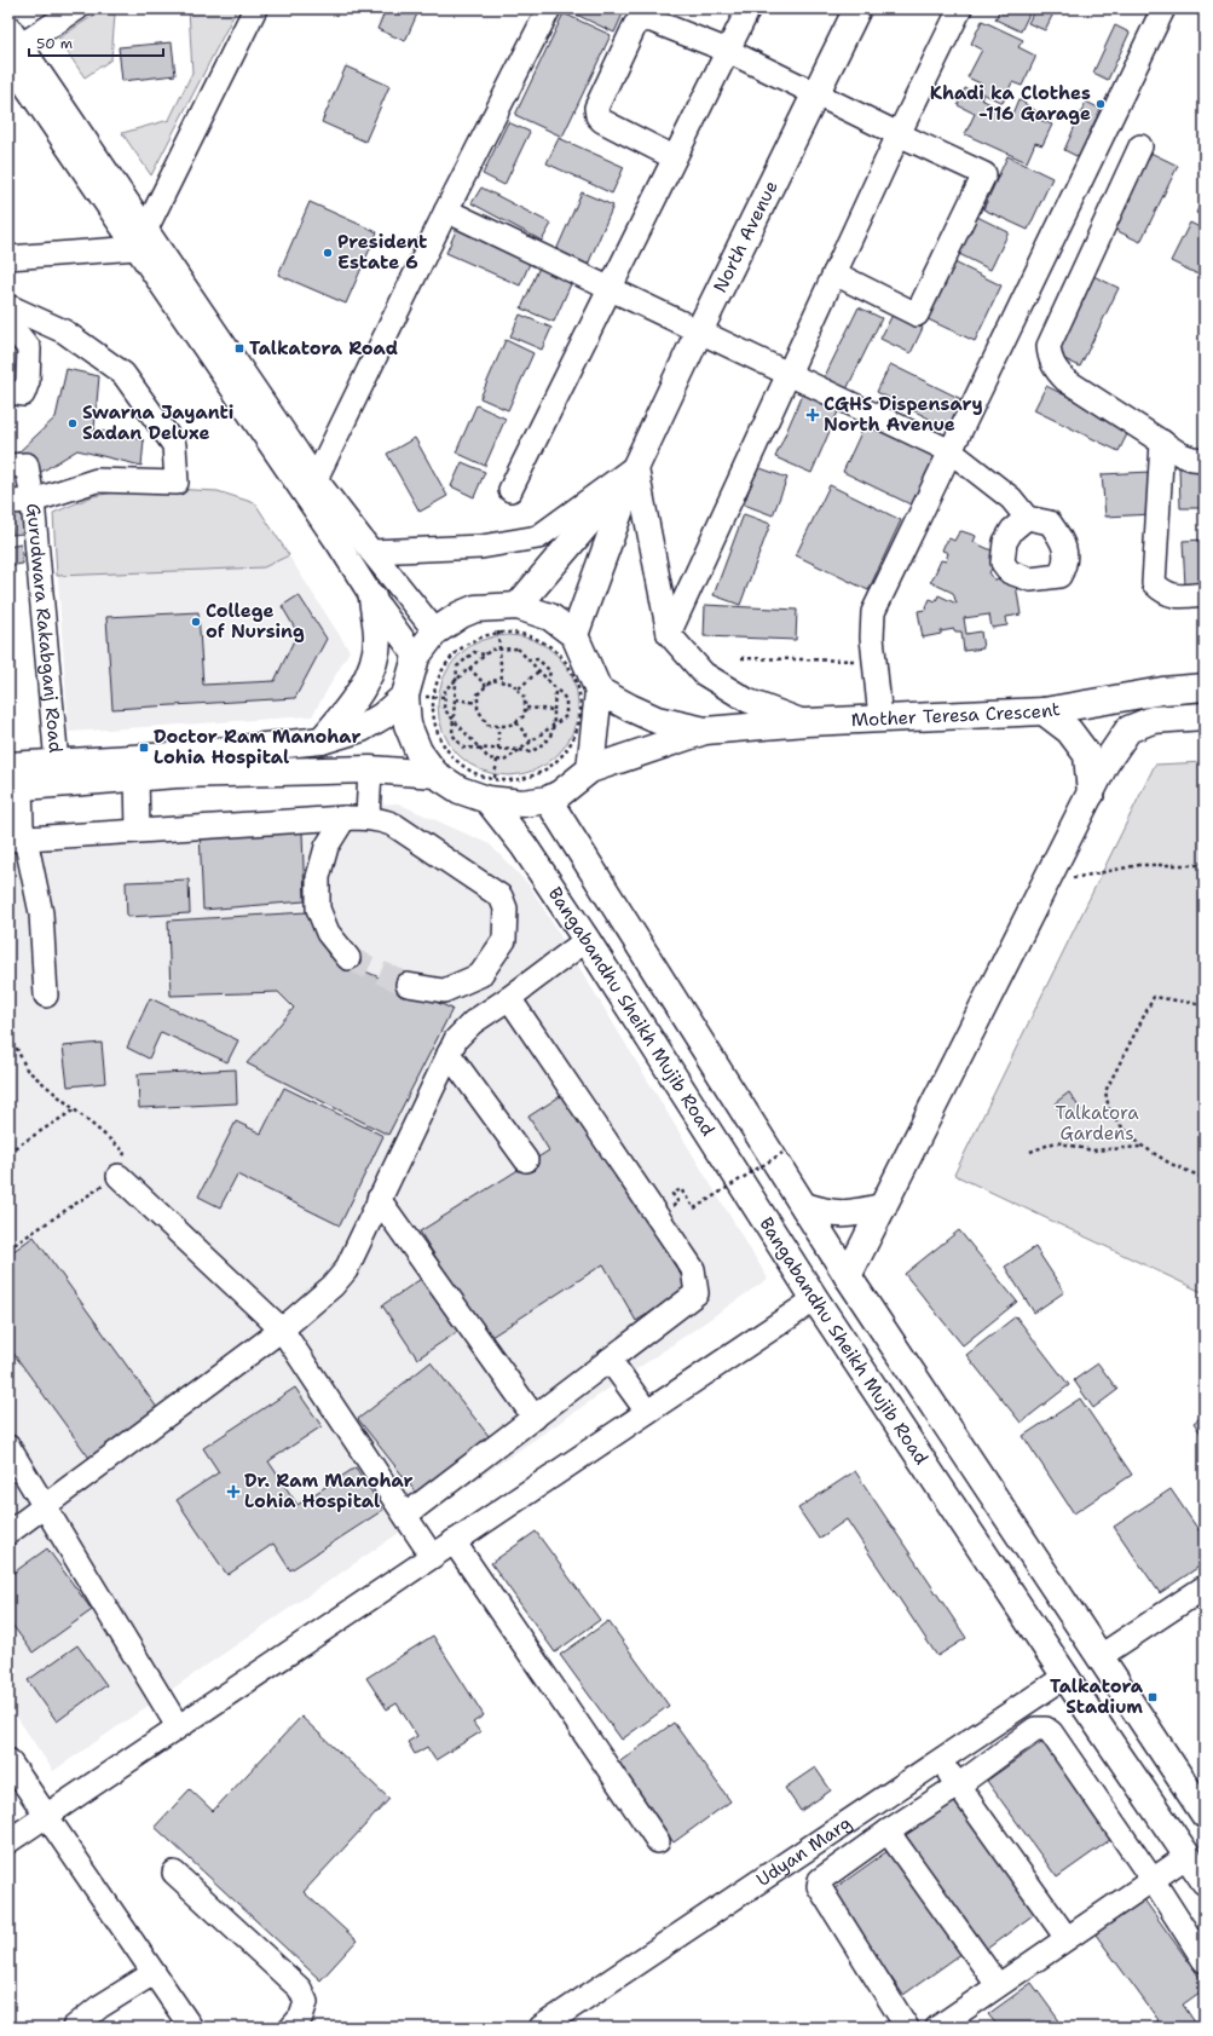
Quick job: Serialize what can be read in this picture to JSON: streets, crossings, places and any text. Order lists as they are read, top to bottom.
{
  "streets": {
    "main road": ["North Avenue", "Mother Teresa Crescent", "Bangabandhu Sheikh Mujib Road"],
    "street": ["Gurudwara Rakabganj Road", "Udyan Marg"]
  },
  "crossings": [
    ["Bangabandhu Sheikh Mujib Road", "Udyan Marg"]
  ],
  "parks": ["Talkatora Gardens"],
  "places": {
    "other": [
      "Khadi ka Clothes -116 Garage",
      "President Estate 6",
      "Swarna Jayanti Sadan Deluxe",
      "College of Nursing"
    ],
    "transit": ["Talkatora Road", "Doctor Ram Manohar Lohia Hospital", "Talkatora Stadium"],
    "health": ["CGHS Dispensary North Avenue", "Dr. Ram Manohar Lohia Hospital"]
  },
  "scale_bar": "50 m"
}
